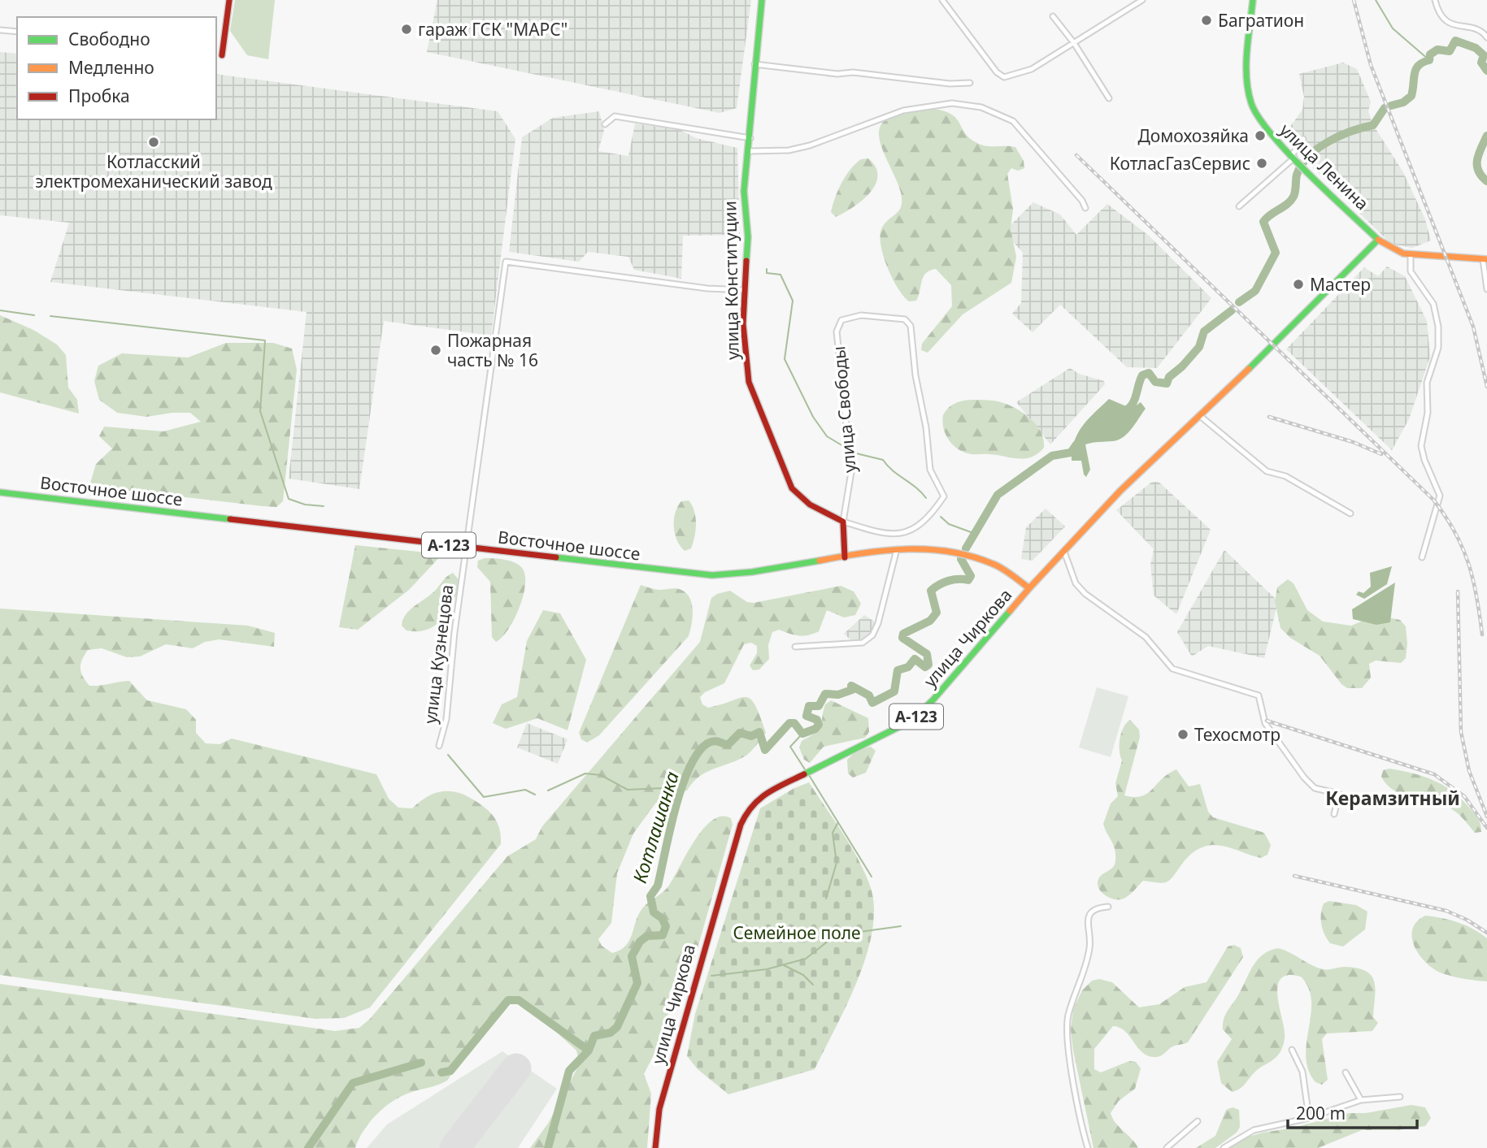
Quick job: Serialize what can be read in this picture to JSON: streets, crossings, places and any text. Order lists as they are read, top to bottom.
{
  "streets": {
    "main road": [
      "улица Ленина",
      "улица Конституции",
      "Восточное шоссе",
      "А-123",
      "улица Чиркова"
    ],
    "street": ["улица Свободы", "улица Кузнецова"]
  },
  "crossings": [
    ["улица Ленина", "улица Чиркова"],
    ["улица Конституции", "улица Свободы"],
    ["улица Конституции", "улица Кузнецова"],
    ["Восточное шоссе", "А-123"],
    ["Восточное шоссе", "улица Кузнецова"],
    ["А-123", "улица Чиркова"]
  ],
  "districts": ["Керамзитный"],
  "water": ["Котлашанка"],
  "parks": ["Семейное поле"],
  "places": [
    "Багратион",
    "гараж ГСК \"МАРС\"",
    "Домохозяйка",
    "Котласский электромеханический завод",
    "КотласГазСервис",
    "Мастер",
    "Пожарная часть № 16",
    "Техосмотр"
  ],
  "legend": ["Свободно", "Медленно", "Пробка"],
  "scale_bar": "200 m"
}
